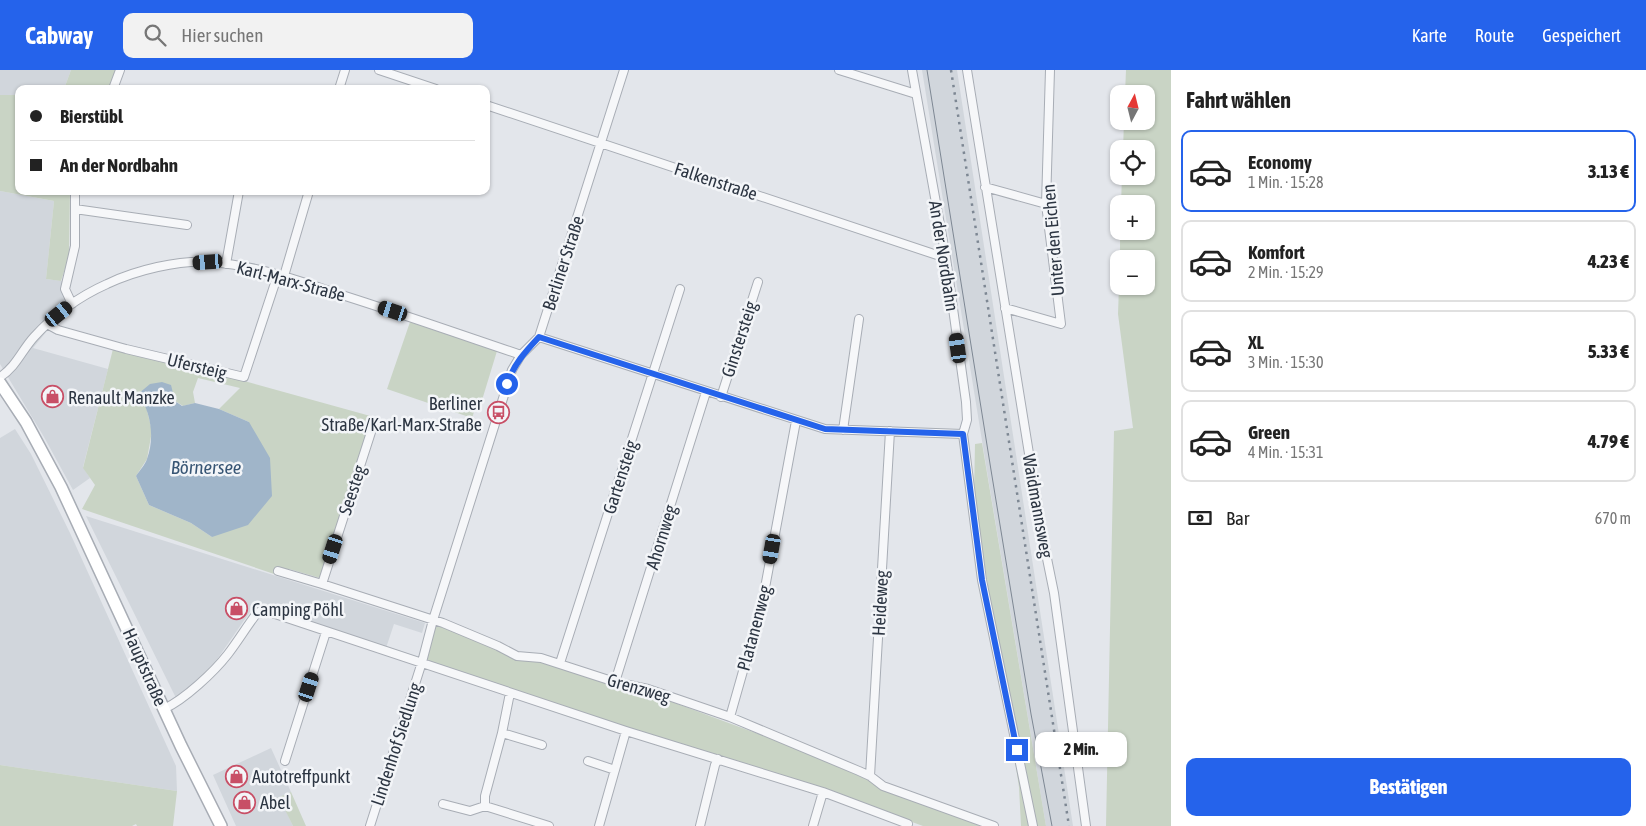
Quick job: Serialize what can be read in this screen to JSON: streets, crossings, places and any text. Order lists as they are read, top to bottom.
{
  "streets": {
    "main road": ["Hauptstraße"],
    "street": [
      "Falkenstraße",
      "Unter den Eichen",
      "An der Nordbahn",
      "Berliner Straße",
      "Karl-Marx-Straße",
      "Ginstersteig",
      "Ufersteig",
      "Gartensteig",
      "Seesteg",
      "Waidmannsweg",
      "Ahornweg",
      "Heideweg",
      "Platanenweg",
      "Grenzweg",
      "Lindenhof Siedlung"
    ]
  },
  "crossings": [
    ["Falkenstraße", "An der Nordbahn"],
    ["Falkenstraße", "Berliner Straße"],
    ["Unter den Eichen", "Waidmannsweg"],
    ["Berliner Straße", "Karl-Marx-Straße"],
    ["Berliner Straße", "Grenzweg"],
    ["Berliner Straße", "Lindenhof Siedlung"],
    ["Karl-Marx-Straße", "Ufersteig"],
    ["Gartensteig", "Grenzweg"],
    ["Seesteg", "Grenzweg"],
    ["Ahornweg", "Grenzweg"],
    ["Heideweg", "Grenzweg"],
    ["Platanenweg", "Grenzweg"],
    ["Hauptstraße", "Lindenhof Siedlung"],
    ["Grenzweg", "Lindenhof Siedlung"]
  ],
  "water": ["Börnersee"],
  "places": {
    "shop": [
      "Renault Manzke",
      "Camping Pöhl",
      "Autotreffpunkt",
      "Abel"
    ],
    "bus stop": ["Berliner Straße/Karl-Marx-Straße"]
  },
  "north": "top",
  "page": {
    "header": "Cabway",
    "search": "Hier suchen",
    "nav": ["Karte", "Route", "Gespeichert"],
    "heading": "Fahrt wählen",
    "map_buttons": ["+", "−"],
    "banner": ["Bierstübl", "An der Nordbahn"],
    "list": [
      {
        "name": "Economy",
        "note": "1 Min. · 15:28",
        "value": "3.13 €"
      },
      {
        "name": "Komfort",
        "note": "2 Min. · 15:29",
        "value": "4.23 €"
      },
      {
        "name": "XL",
        "note": "3 Min. · 15:30",
        "value": "5.33 €"
      },
      {
        "name": "Green",
        "note": "4 Min. · 15:31",
        "value": "4.79 €"
      }
    ],
    "pay": ["Bar", "670 m"],
    "bubble": "2 Min.",
    "buttons": "Bestätigen"
  }
}
